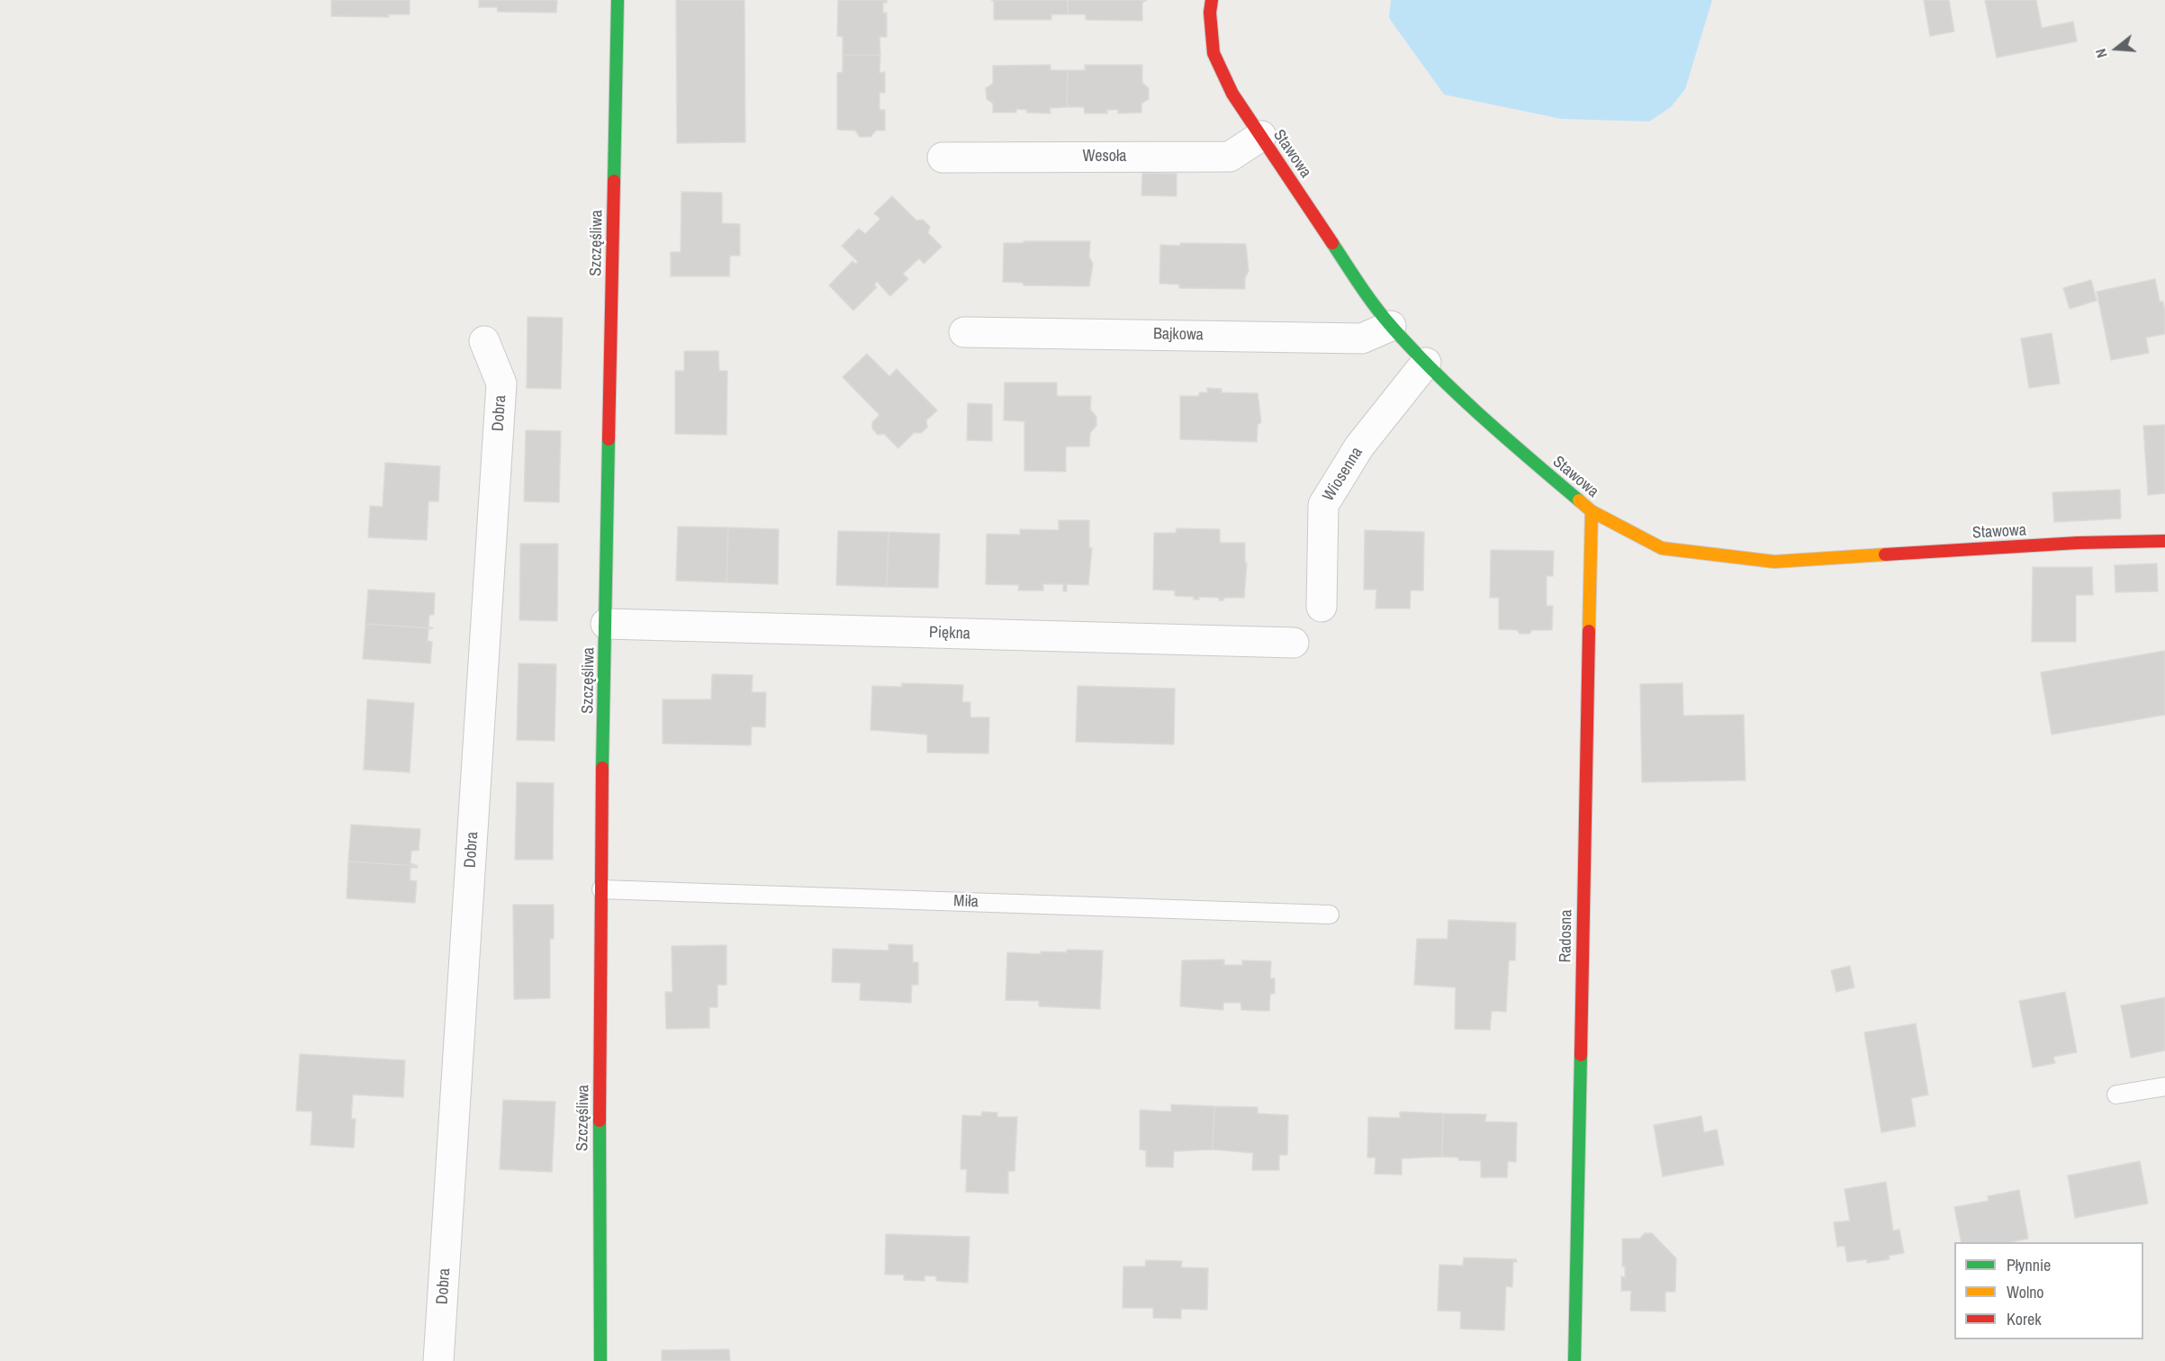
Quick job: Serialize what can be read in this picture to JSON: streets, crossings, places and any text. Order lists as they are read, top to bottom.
{
  "streets": {
    "street": [
      "Stawowa",
      "Wesoła",
      "Szczęśliwa",
      "Bajkowa",
      "Dobra",
      "Wiosenna",
      "Piękna",
      "Radosna"
    ],
    "lane": ["Miła"]
  },
  "crossings": [
    ["Stawowa", "Wesoła"],
    ["Stawowa", "Bajkowa"],
    ["Stawowa", "Wiosenna"],
    ["Stawowa", "Radosna"],
    ["Szczęśliwa", "Piękna"],
    ["Szczęśliwa", "Miła"]
  ],
  "legend": ["Płynnie", "Wolno", "Korek"],
  "north": "left"
}
